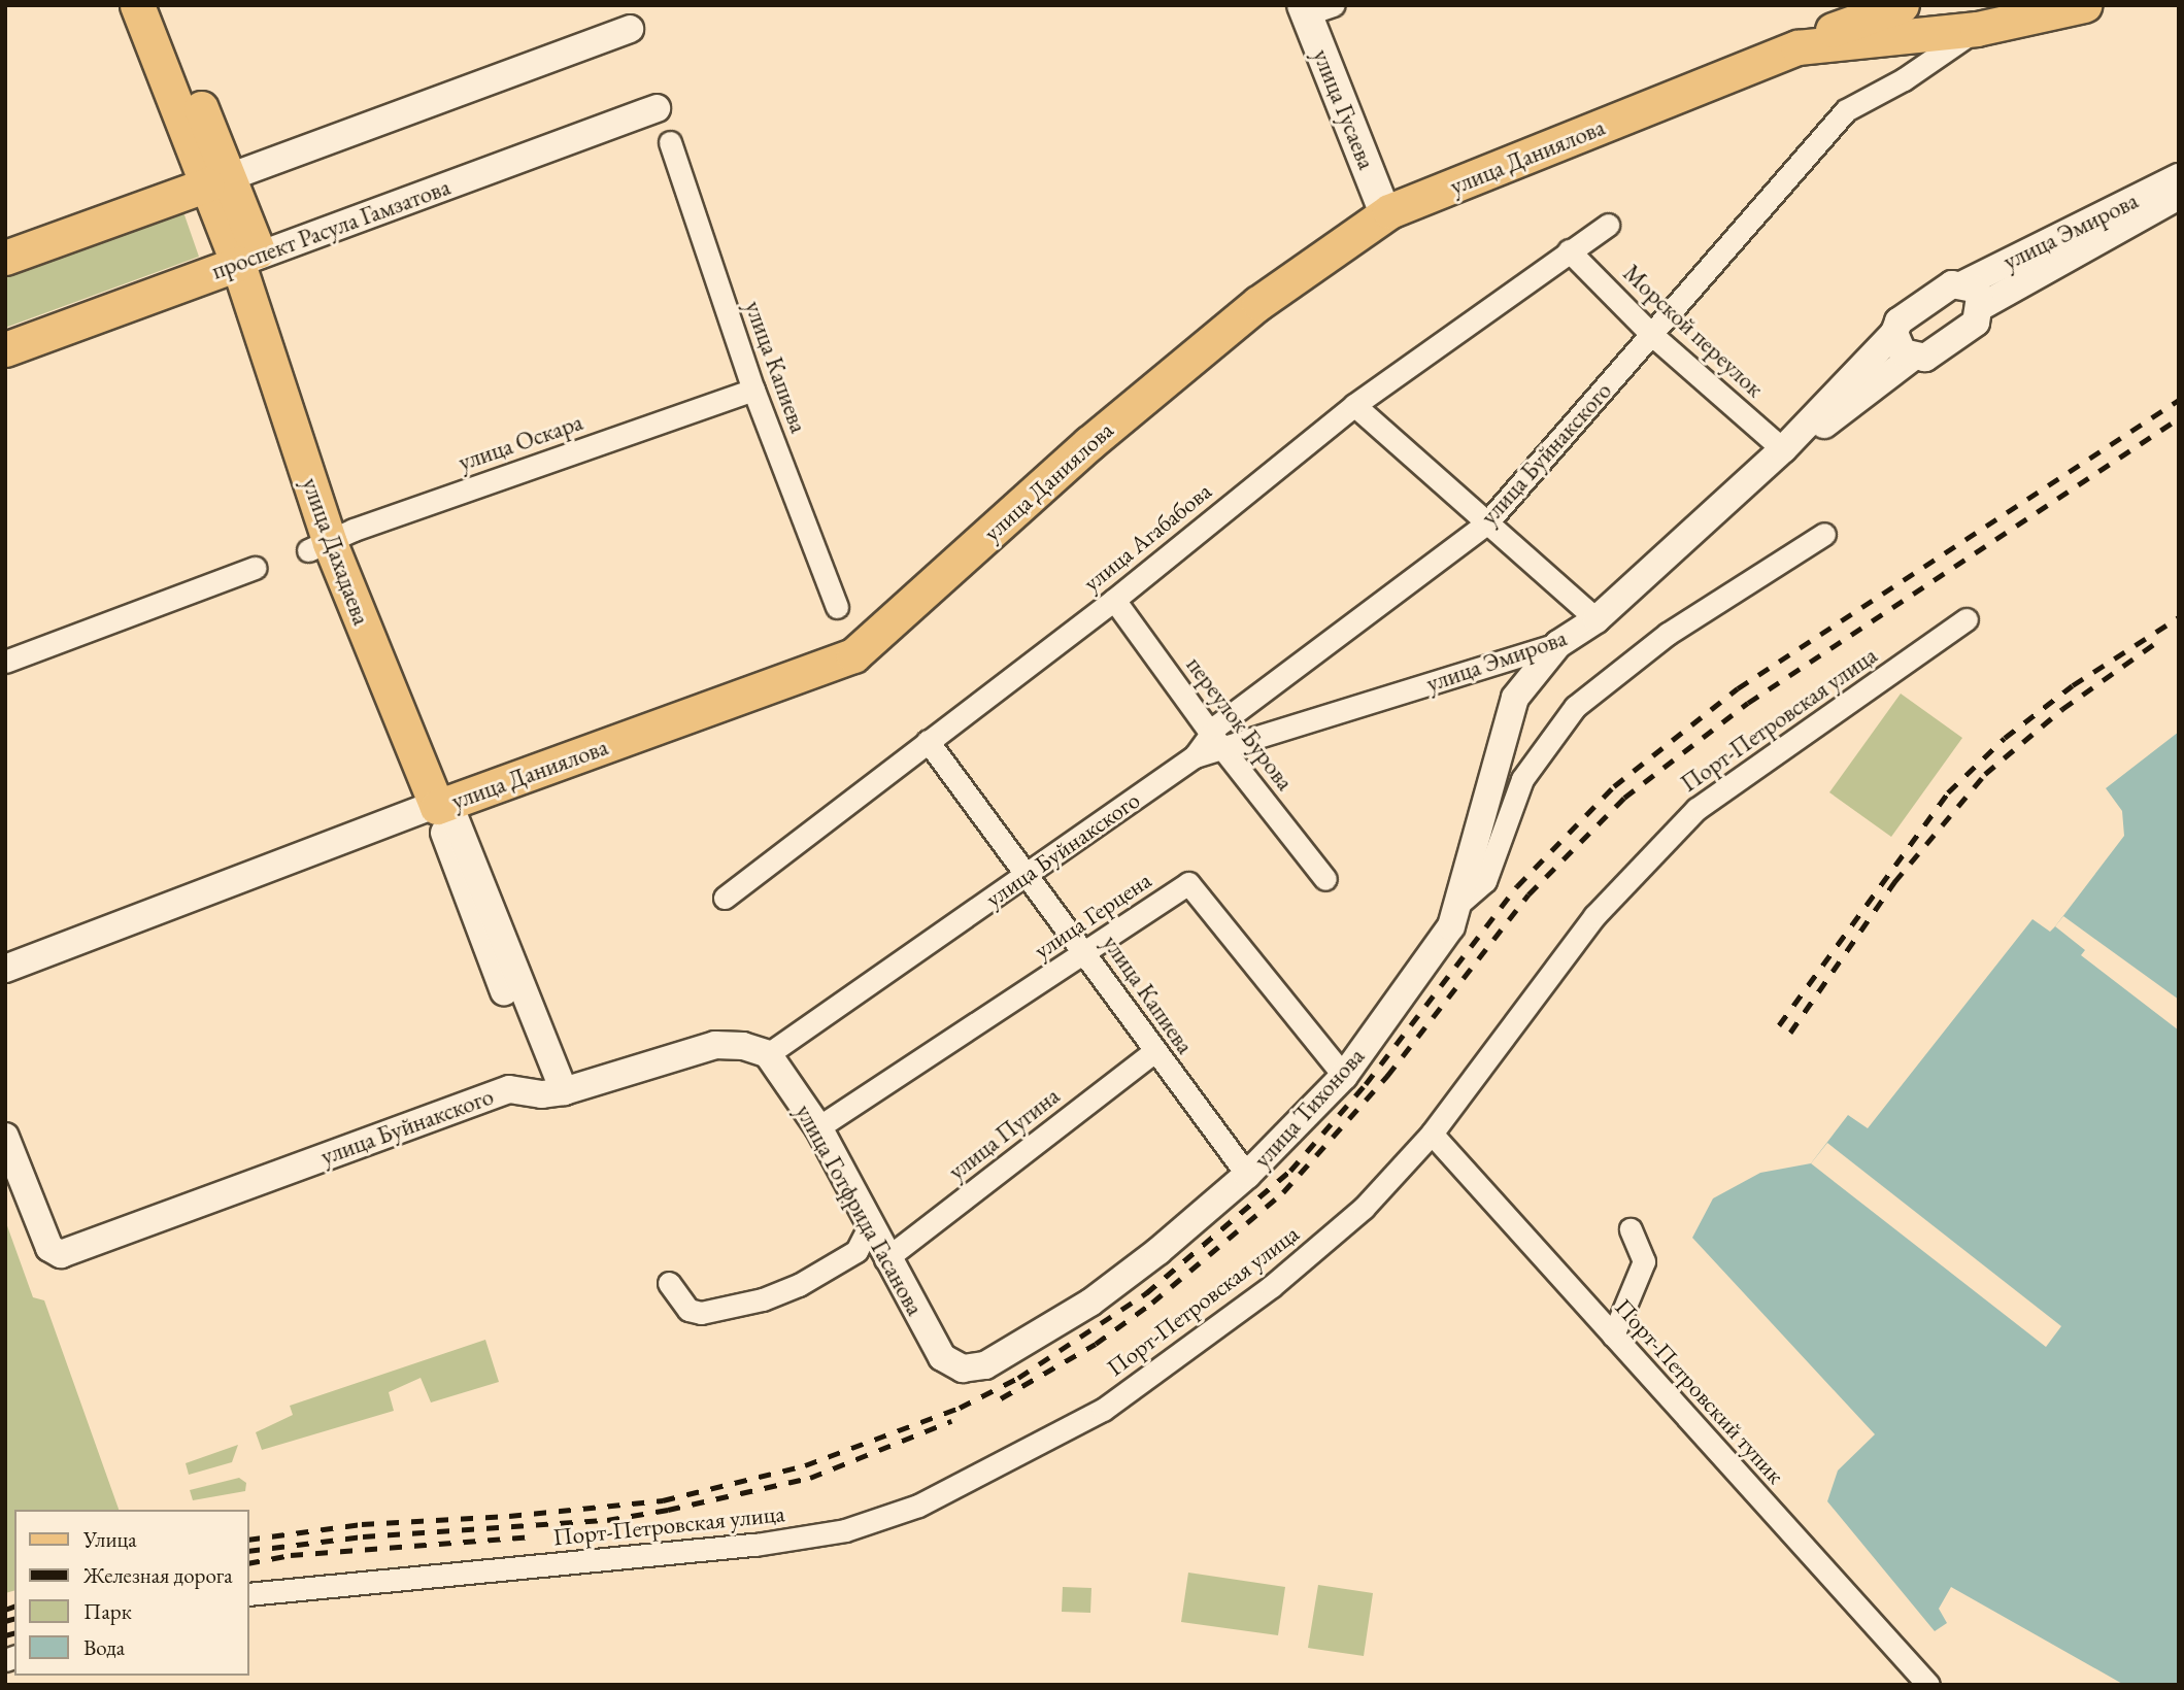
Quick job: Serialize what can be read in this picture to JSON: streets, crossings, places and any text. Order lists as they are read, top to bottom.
{
  "streets": {
    "main road": [
      "улица Гусаева",
      "улица Даниялова",
      "проспект Расула Гамзатова",
      "улица Дахадаева"
    ],
    "street": [
      "улица Эмирова",
      "Морской переулок",
      "улица Капиева",
      "улица Оскара",
      "улица Буйнакского",
      "улица Агабабова",
      "Порт-Петровская улица",
      "переулок Бурова",
      "улица Герцена",
      "улица Тихонова",
      "улица Пугина",
      "улица Готфрида Гасанова",
      "Порт-Петровский тупик"
    ]
  },
  "crossings": [
    ["улица Гусаева", "улица Даниялова"],
    ["улица Даниялова", "улица Буйнакского"],
    ["улица Даниялова", "улица Дахадаева"],
    ["проспект Расула Гамзатова", "улица Дахадаева"],
    ["улица Эмирова", "Морской переулок"],
    ["улица Эмирова", "улица Буйнакского"],
    ["улица Эмирова", "переулок Бурова"],
    ["улица Эмирова", "улица Тихонова"],
    ["Морской переулок", "улица Буйнакского"],
    ["Морской переулок", "улица Агабабова"],
    ["улица Капиева", "улица Оскара"],
    ["улица Капиева", "улица Буйнакского"],
    ["улица Капиева", "улица Агабабова"],
    ["улица Капиева", "улица Герцена"],
    ["улица Капиева", "улица Тихонова"],
    ["улица Капиева", "улица Пугина"],
    ["улица Оскара", "улица Дахадаева"],
    ["улица Буйнакского", "улица Дахадаева"],
    ["улица Буйнакского", "переулок Бурова"],
    ["улица Буйнакского", "улица Готфрида Гасанова"],
    ["улица Агабабова", "переулок Бурова"],
    ["Порт-Петровская улица", "Порт-Петровский тупик"],
    ["улица Герцена", "улица Тихонова"],
    ["улица Герцена", "улица Готфрида Гасанова"],
    ["улица Тихонова", "улица Готфрида Гасанова"],
    ["улица Пугина", "улица Готфрида Гасанова"]
  ],
  "legend": [
    "Улица",
    "Железная дорога",
    "Парк",
    "Вода"
  ]
}
